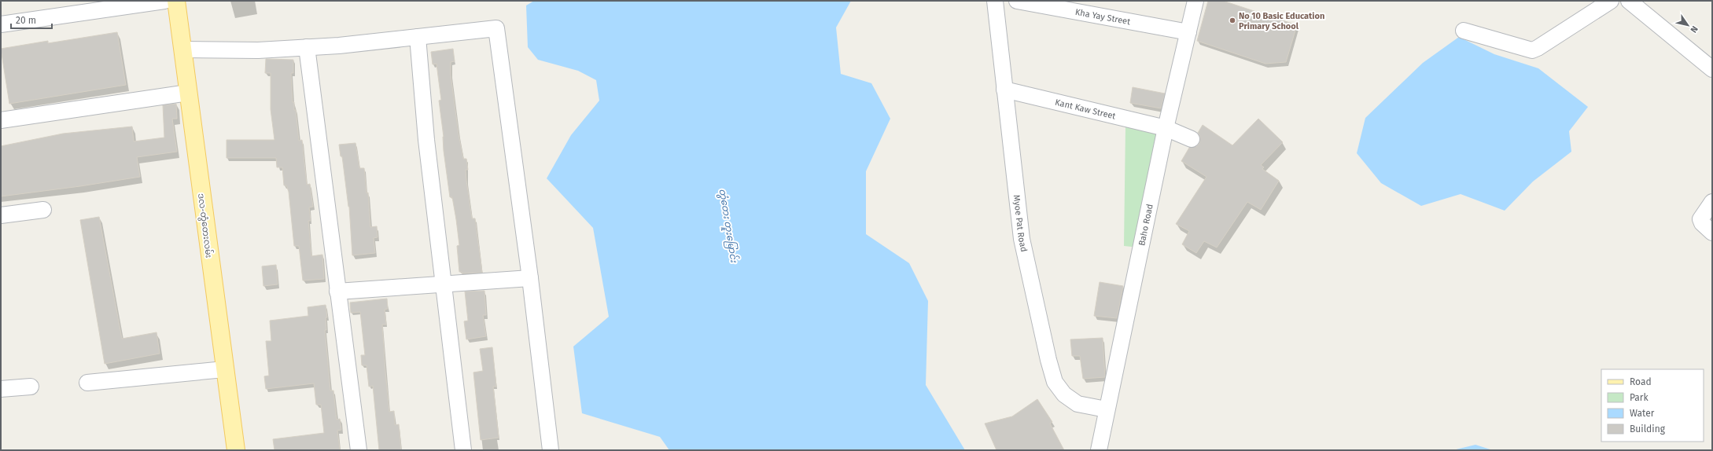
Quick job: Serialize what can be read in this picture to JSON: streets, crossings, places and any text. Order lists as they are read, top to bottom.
{
  "streets": {
    "main road": ["ဒလ-တွံတေးလမ်း"],
    "street": [
      "Kha Yay Street",
      "Kant Kaw Street",
      "Myoe Pat Road",
      "Baho Road"
    ]
  },
  "crossings": [
    ["Kha Yay Street", "Baho Road"],
    ["Kant Kaw Street", "Myoe Pat Road"],
    ["Kant Kaw Street", "Baho Road"],
    ["Myoe Pat Road", "Baho Road"]
  ],
  "water": ["တွံတေး တူးမြောင်း"],
  "places": ["No 10 Basic Education Primary School"],
  "legend": [
    "Road",
    "Park",
    "Water",
    "Building"
  ],
  "scale_bar": "20 m",
  "north": "bottom right"
}
